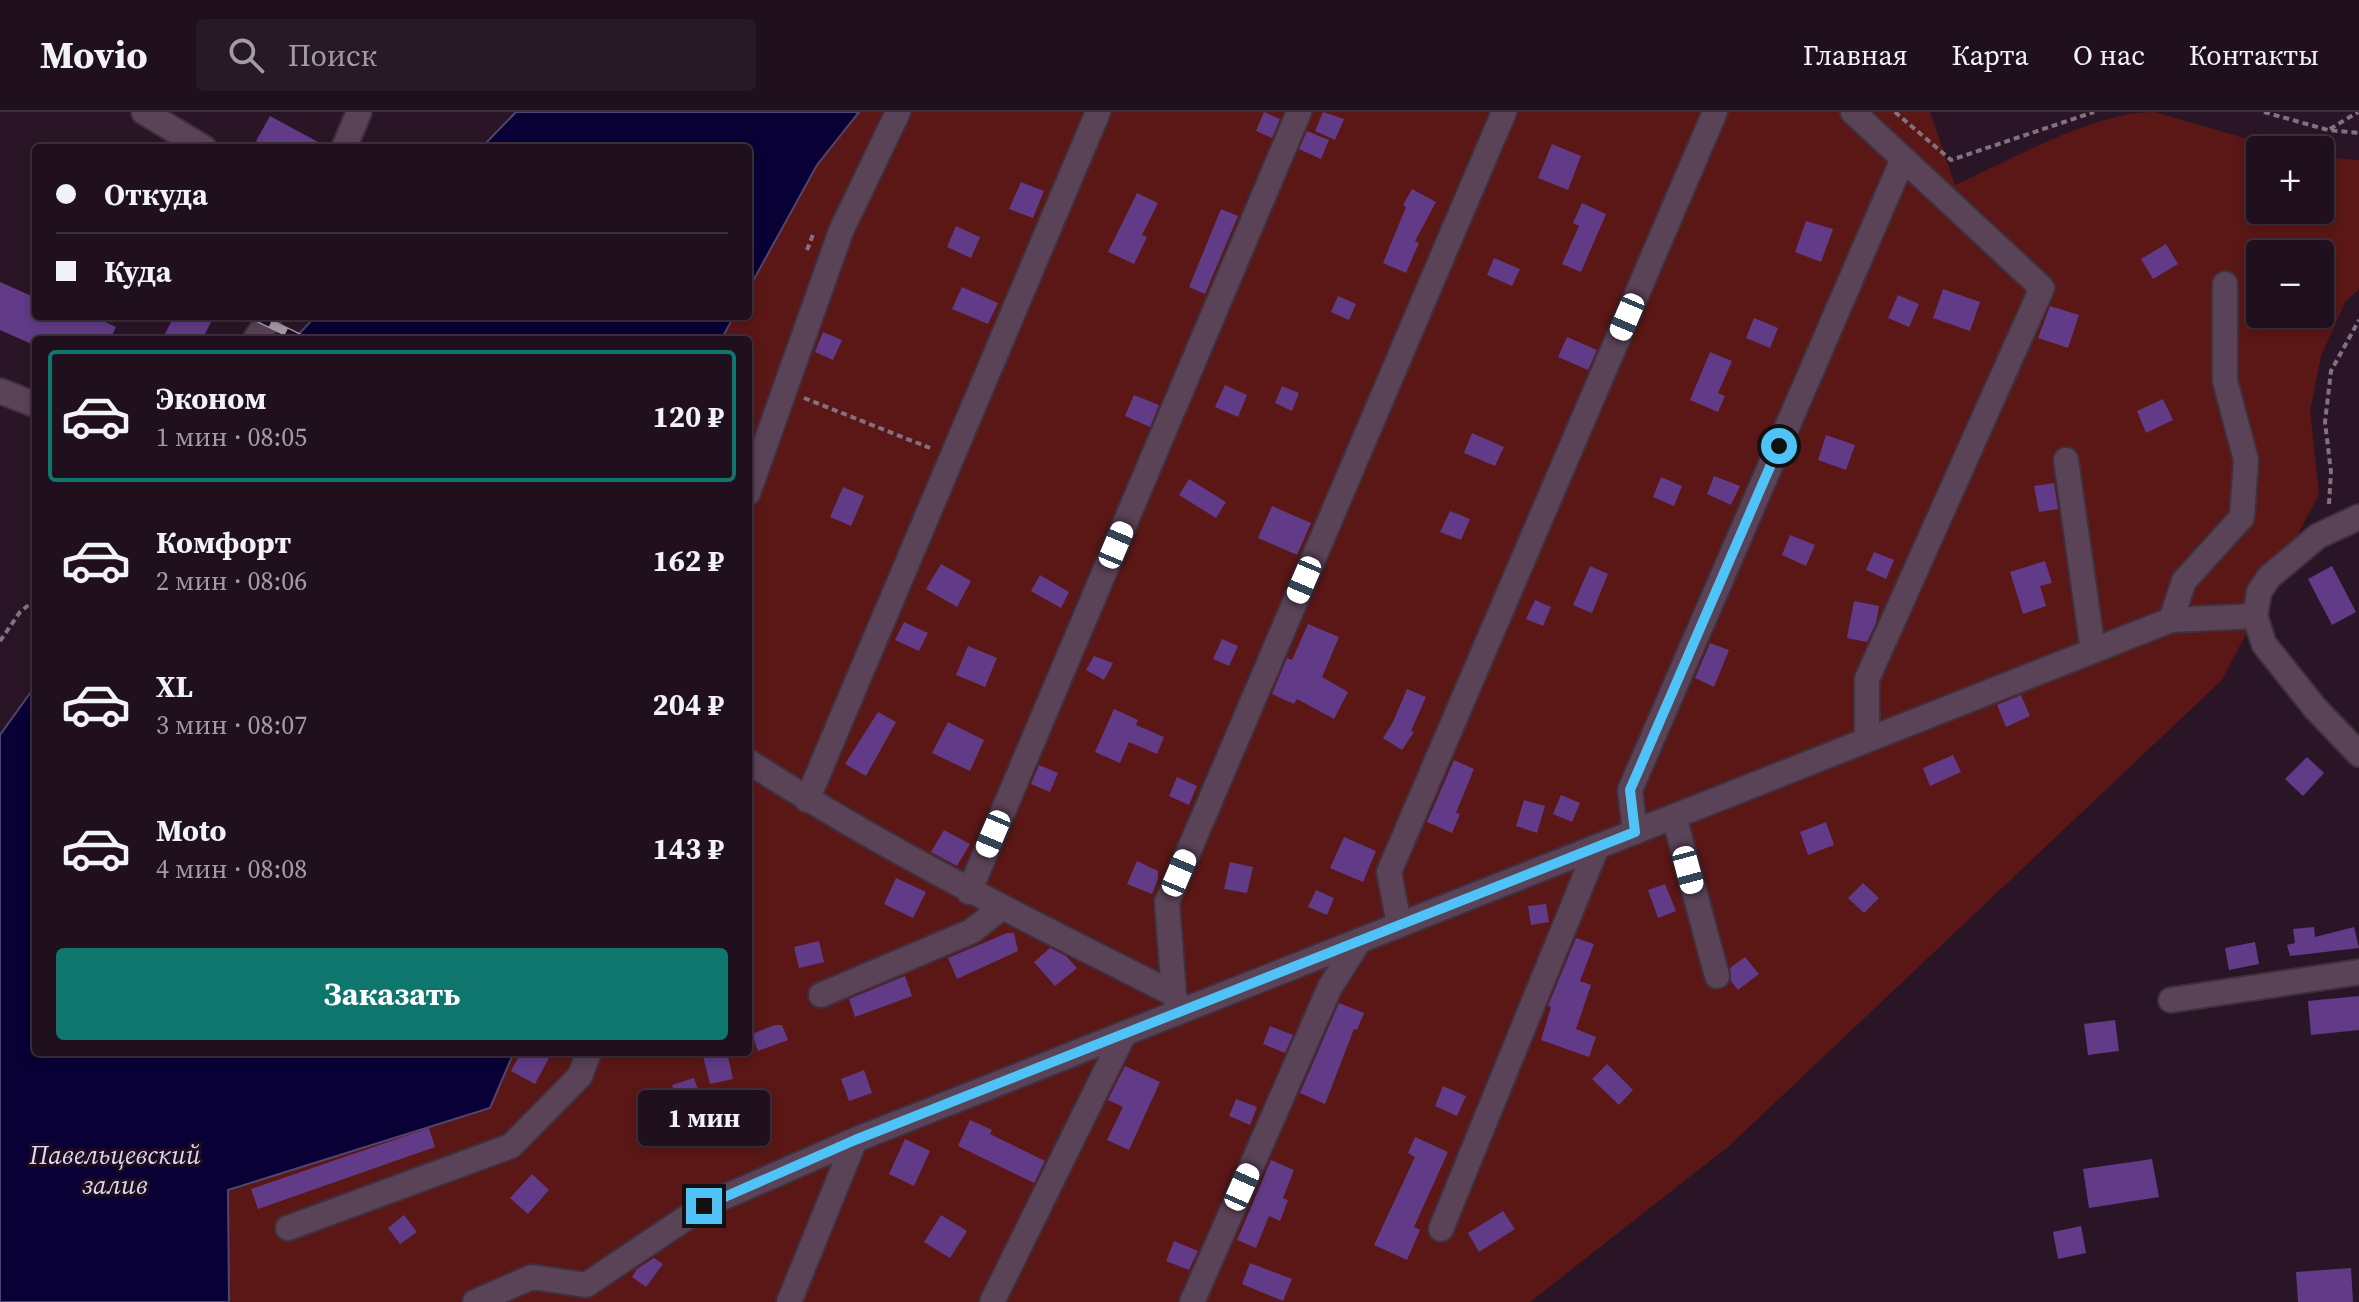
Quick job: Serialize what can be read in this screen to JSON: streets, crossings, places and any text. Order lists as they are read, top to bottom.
{
  "water": ["Павельцевский залив"],
  "page": {
    "header": "Movio",
    "search": "Поиск",
    "nav": [
      "Главная",
      "Карта",
      "О нас",
      "Контакты"
    ],
    "map_buttons": ["+", "−"],
    "banner": ["Откуда", "Куда"],
    "list": [
      {
        "name": "Эконом",
        "note": "1 мин · 08:05",
        "value": "120 ₽"
      },
      {
        "name": "Комфорт",
        "note": "2 мин · 08:06",
        "value": "162 ₽"
      },
      {
        "name": "XL",
        "note": "3 мин · 08:07",
        "value": "204 ₽"
      },
      {
        "name": "Moto",
        "note": "4 мин · 08:08",
        "value": "143 ₽"
      }
    ],
    "buttons": "Заказать",
    "bubble": "1 мин"
  }
}
